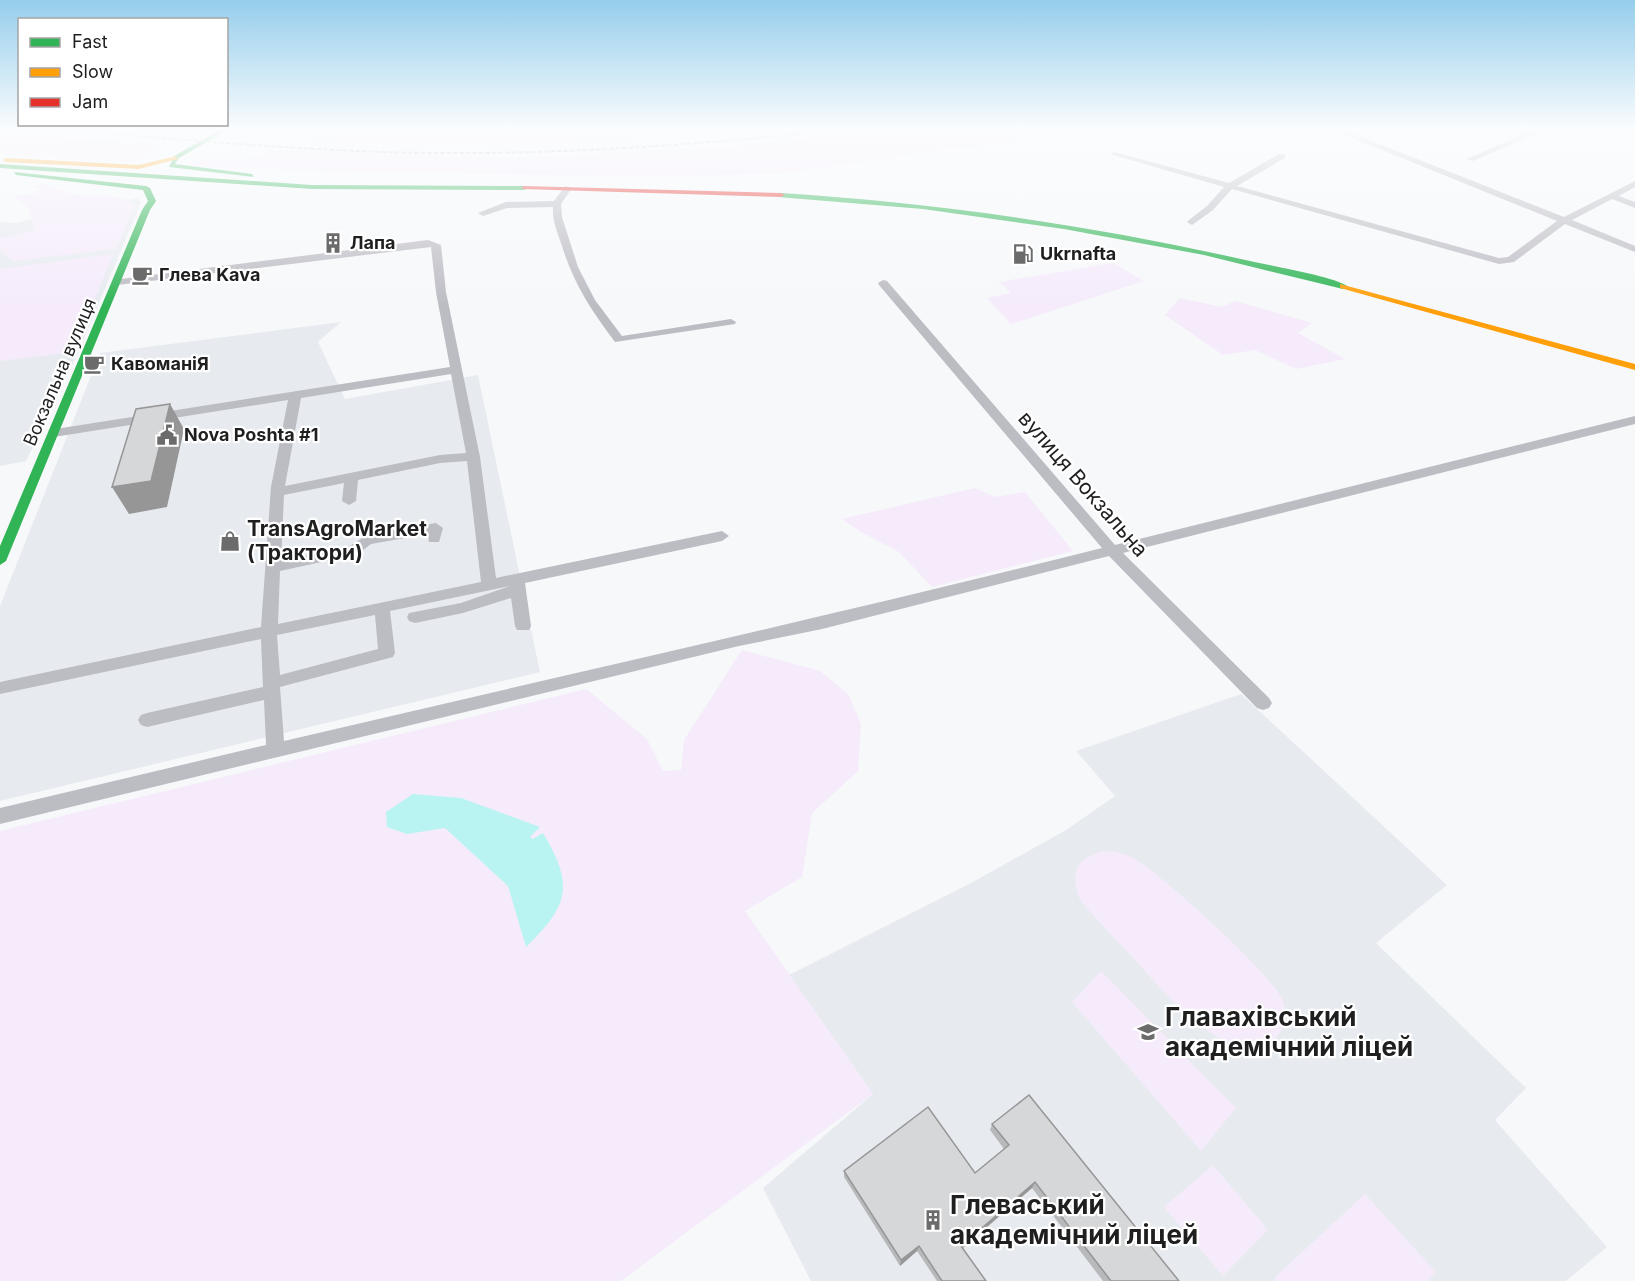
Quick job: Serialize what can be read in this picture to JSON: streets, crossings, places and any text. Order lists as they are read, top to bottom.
{
  "streets": {
    "main road": ["Вокзальна вулиця"],
    "street": ["вулиця Вокзальна"]
  },
  "places": {
    "building": ["Лапа", "Глеваський академічний ліцей"],
    "fuel station": ["Ukrnafta"],
    "cafe": ["Глева Kava", "КавоманіЯ"],
    "public building": ["Nova Poshta #1"],
    "shop": ["TransAgroMarket (Трактори)"],
    "school or university": ["Главахівський академічний ліцей"]
  },
  "legend": ["Fast", "Slow", "Jam"]
}
